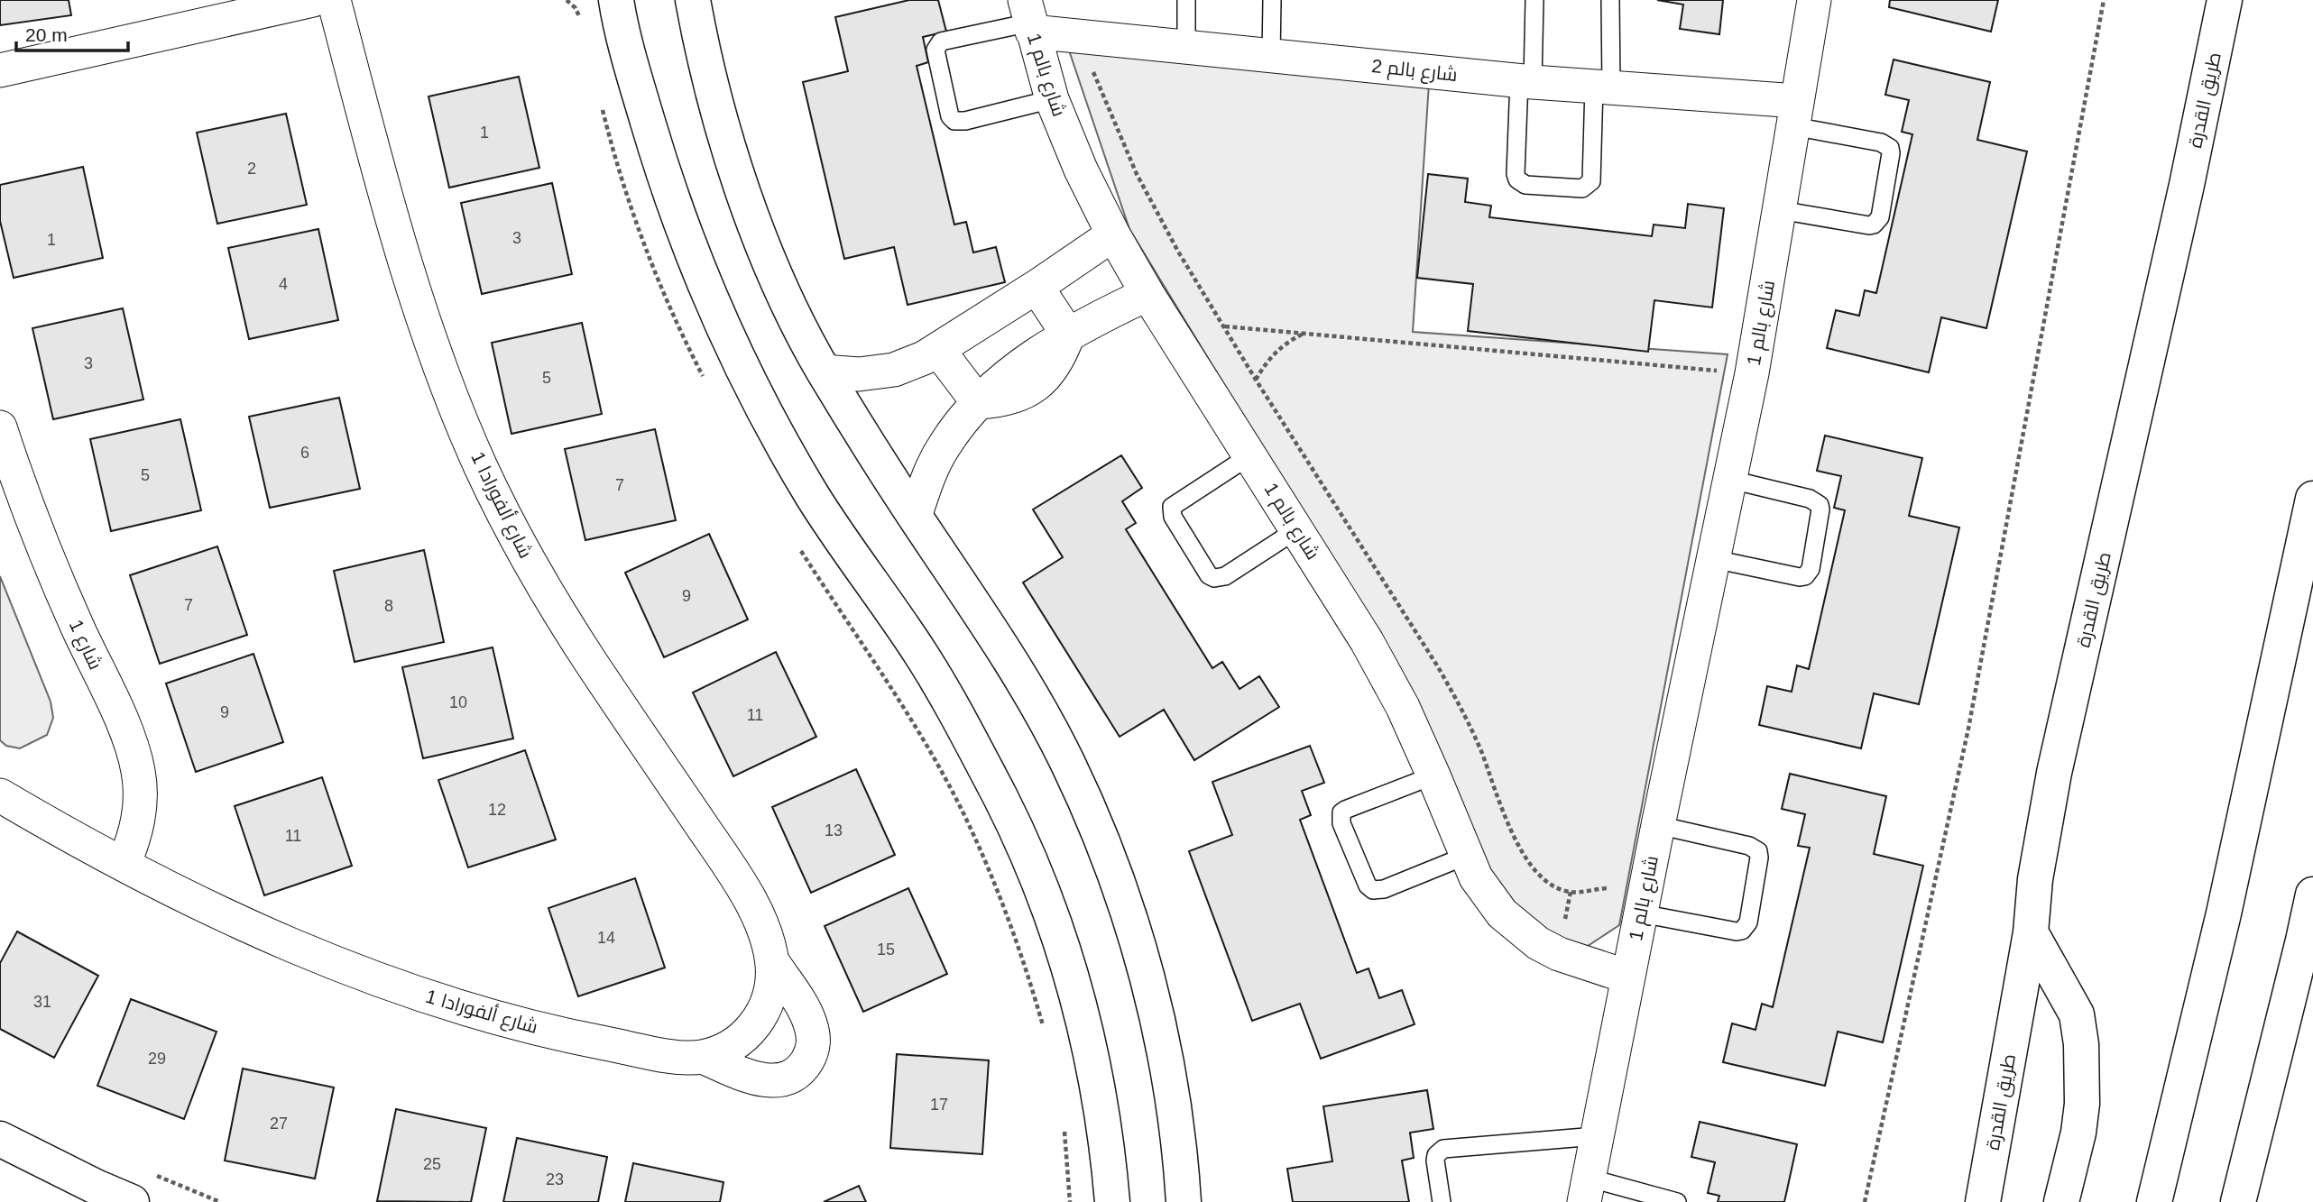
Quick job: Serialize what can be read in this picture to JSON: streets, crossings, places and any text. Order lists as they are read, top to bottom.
{
  "streets": {
    "main road": ["طريق القدرة"],
    "street": [
      "شارع بالم 2",
      "شارع بالم 1",
      "شارع ألفورادا 1",
      "شارع 1"
    ]
  },
  "crossings": [
    ["شارع بالم 2", "شارع بالم 1"],
    ["شارع ألفورادا 1", "شارع 1"]
  ],
  "house_numbers": [
    "1",
    "2",
    "3",
    "1",
    "4",
    "3",
    "5",
    "6",
    "5",
    "7",
    "9",
    "7",
    "8",
    "10",
    "9",
    "11",
    "12",
    "13",
    "11",
    "14",
    "15",
    "31",
    "29",
    "17",
    "27",
    "25",
    "23"
  ],
  "scale_bar": "20 m"
}
